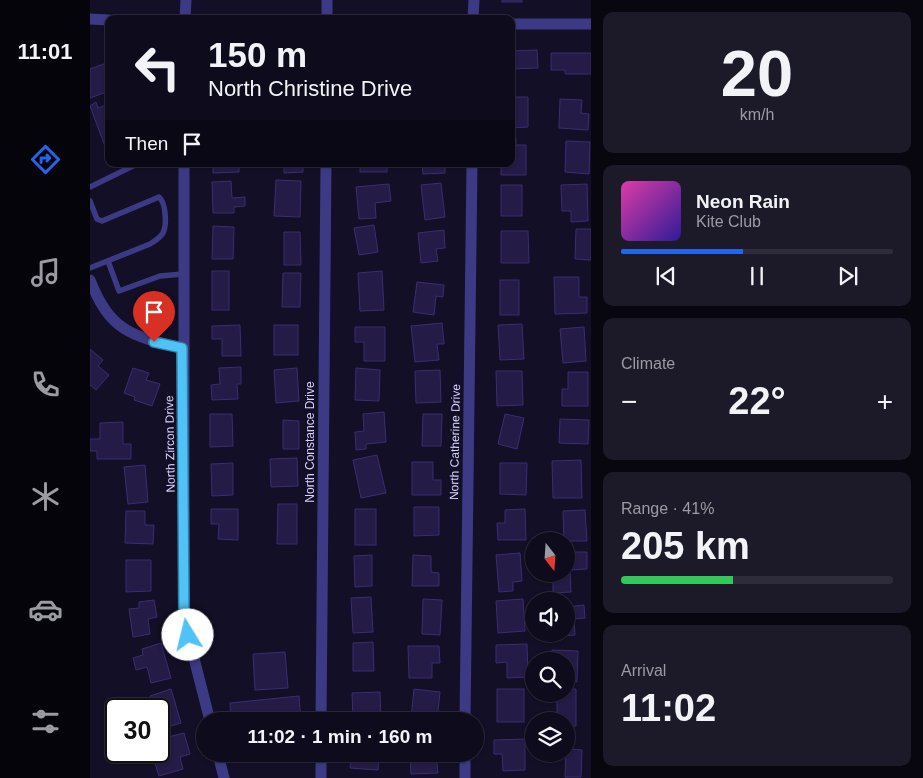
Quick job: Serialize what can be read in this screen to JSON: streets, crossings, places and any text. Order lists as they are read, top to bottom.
{
  "streets": {
    "street": ["North Constance Drive", "North Catherine Drive", "North Zircon Drive"]
  },
  "north": "bottom",
  "page": {
    "tabs": "11:01",
    "tile": [
      ["20", "km/h"],
      "Climate",
      ["Range · 41%", "205 km"],
      ["Arrival", "11:02"]
    ],
    "turn": ["150 m", "North Christine Drive"],
    "then": "Then",
    "song": ["Neon Rain", "Kite Club"],
    "heat": ["−", "22°", "+"],
    "limit": "30",
    "trip": "11:02 · 1 min · 160 m"
  }
}
